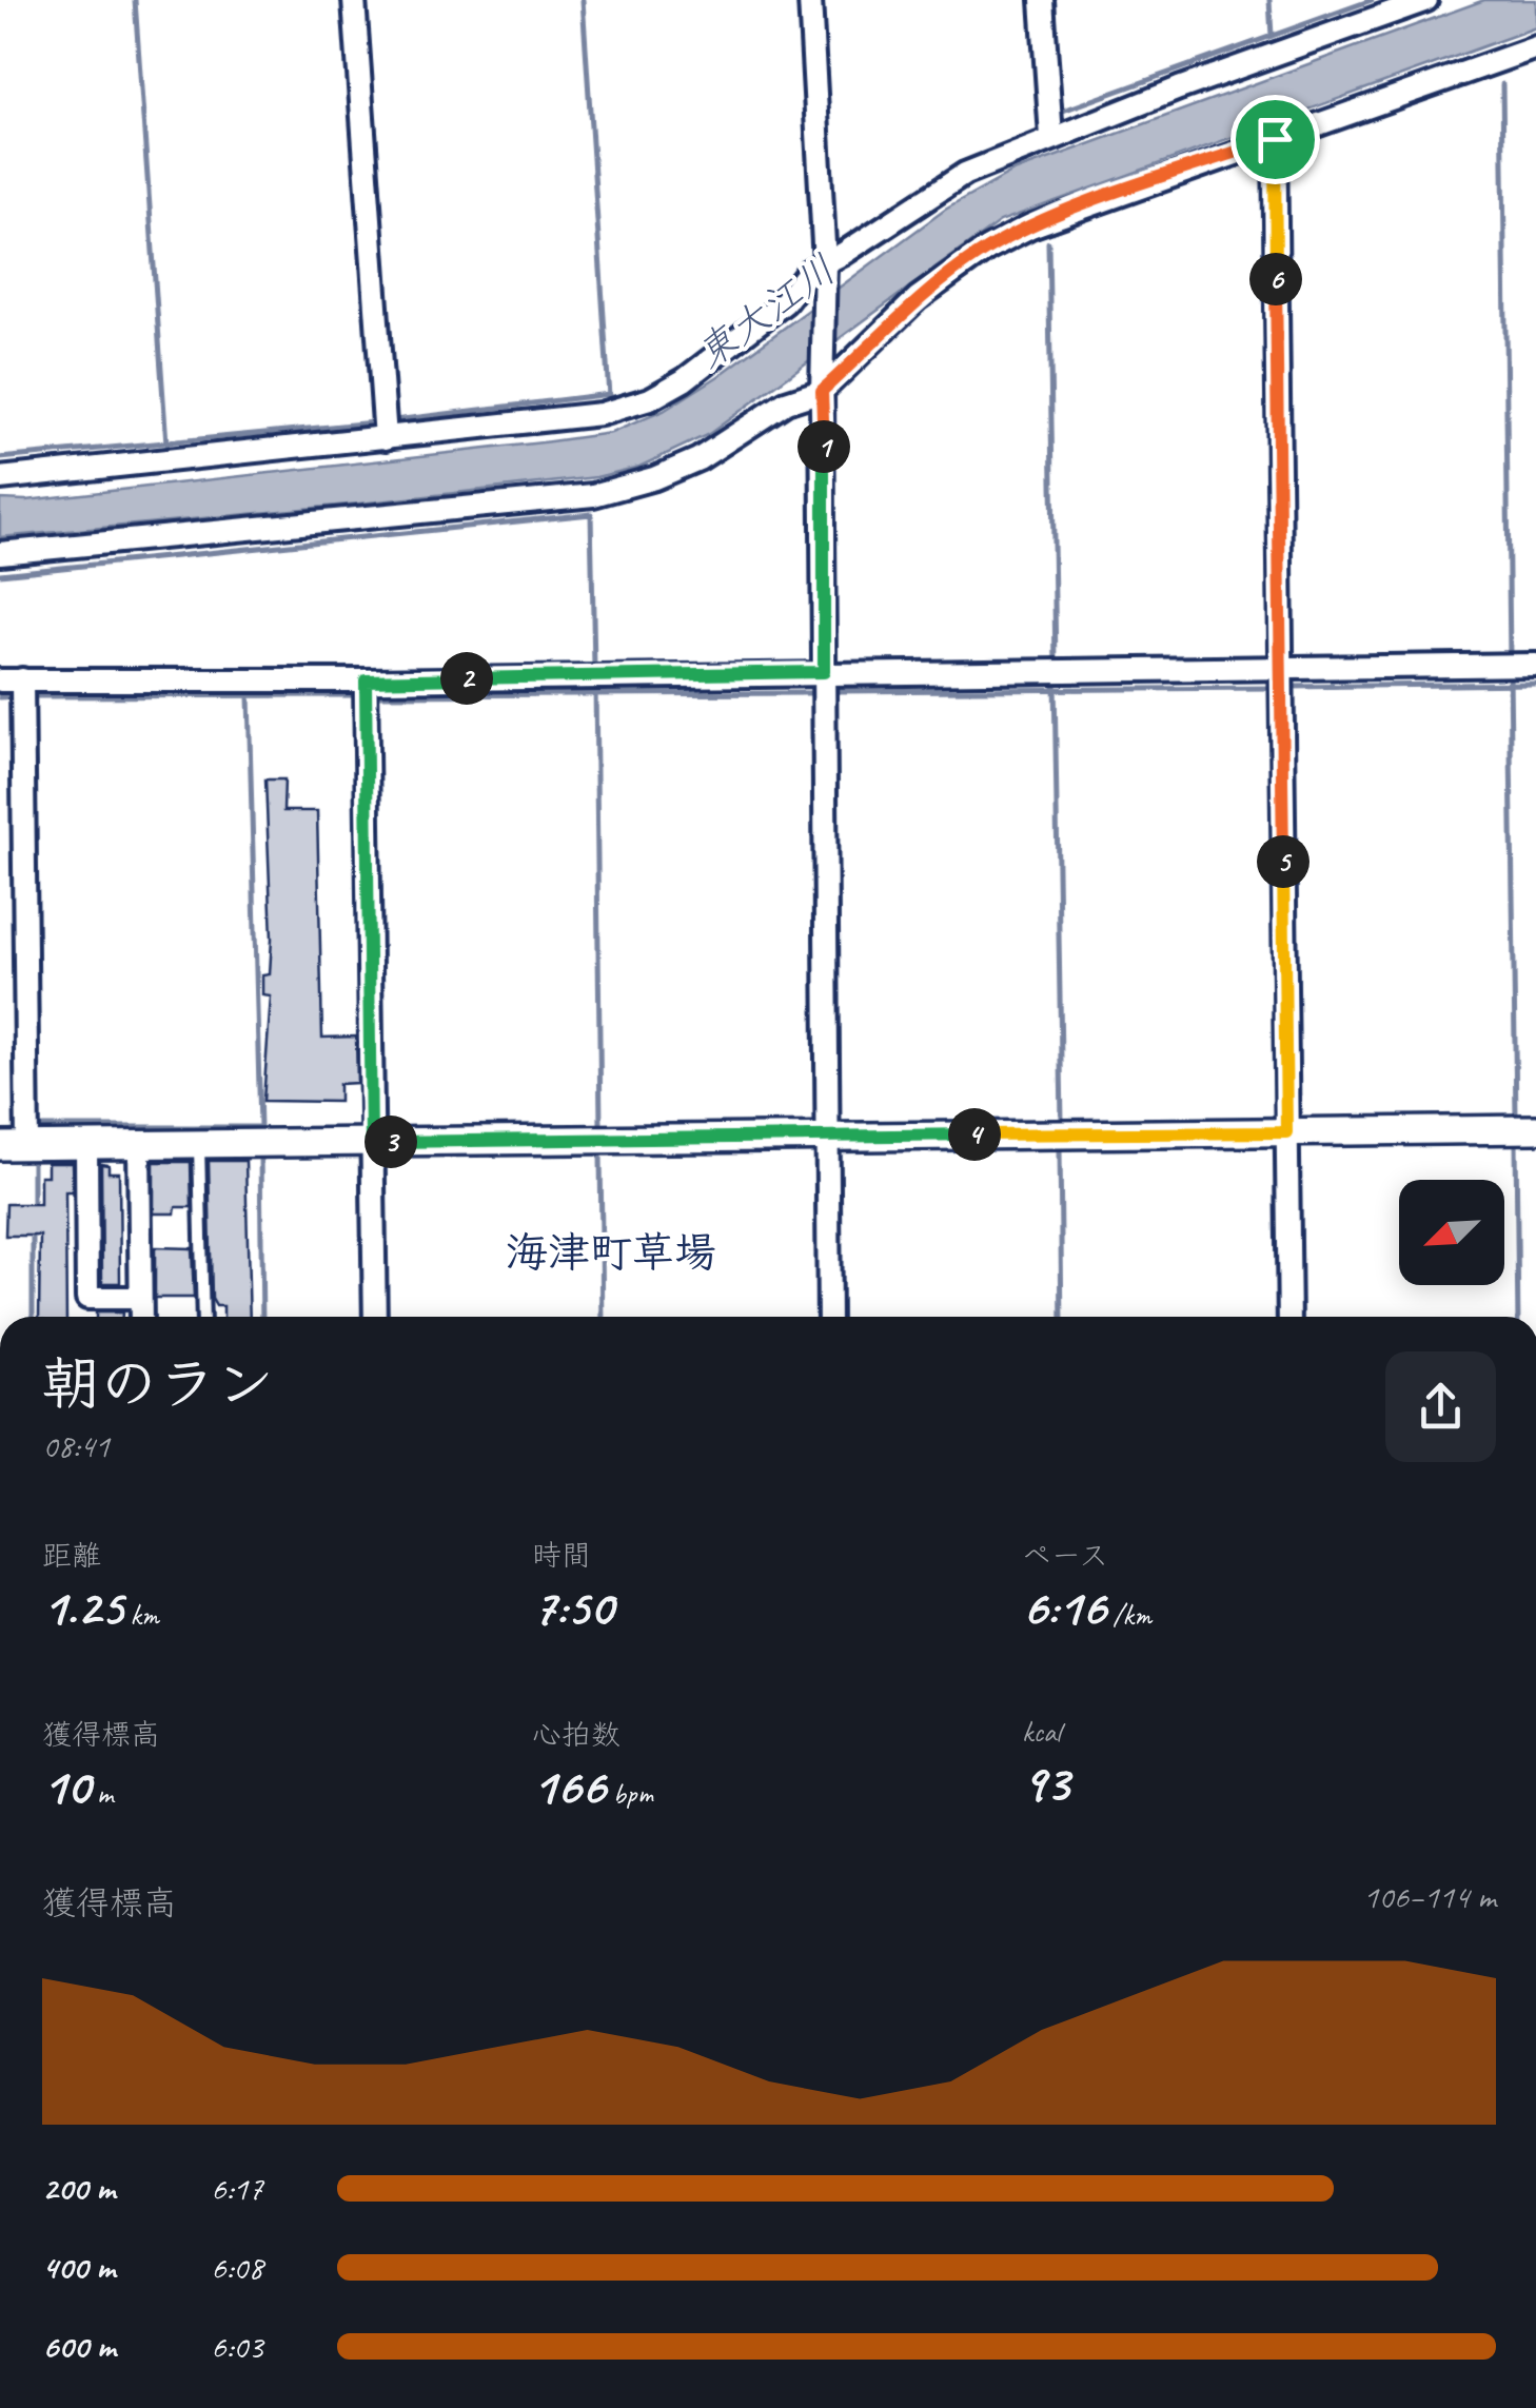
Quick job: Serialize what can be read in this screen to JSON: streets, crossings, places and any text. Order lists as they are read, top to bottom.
{
  "districts": ["海津町草場"],
  "water": ["東大江川"],
  "north": "bottom left",
  "page": {
    "pins": [
      "6",
      "1",
      "2",
      "5",
      "4",
      "3"
    ],
    "heading": ["朝のラン", "08:41"],
    "stats": [
      ["距離", "1.25 km"],
      ["時間", "7:50"],
      ["ペース", "6:16 /km"],
      ["獲得標高", "10 m"],
      ["心拍数", "166 bpm"],
      ["kcal", "93"]
    ],
    "chart": ["獲得標高", "106–114 m"],
    "list": [
      {
        "name": "200 m",
        "note": "6:17"
      },
      {
        "name": "400 m",
        "note": "6:08"
      },
      {
        "name": "600 m",
        "note": "6:03"
      }
    ]
  }
}
